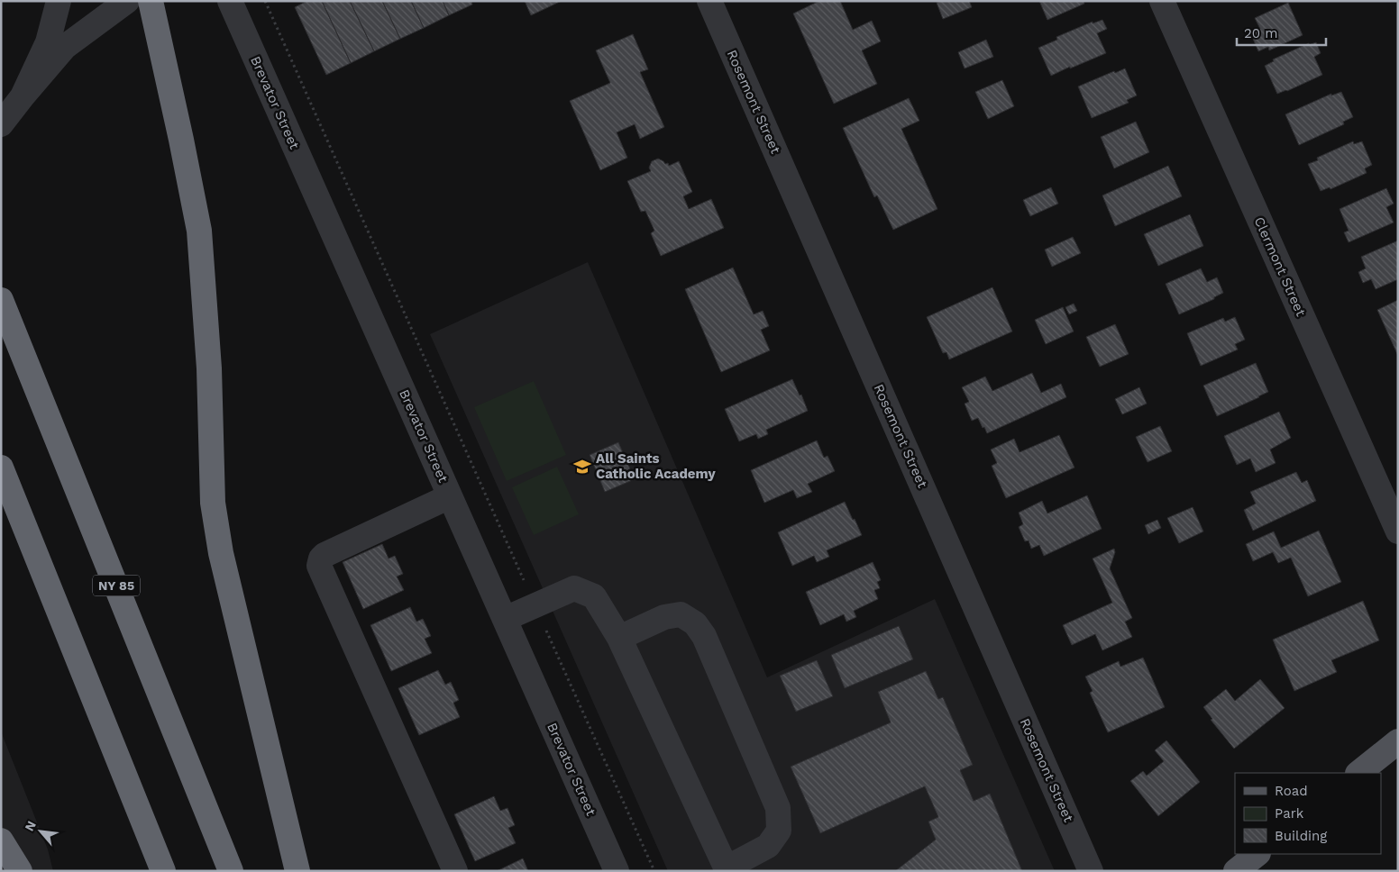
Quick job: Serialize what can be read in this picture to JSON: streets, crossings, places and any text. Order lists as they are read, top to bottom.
{
  "streets": {
    "highway": ["NY 85"],
    "street": ["Rosemont Street", "Brevator Street", "Clermont Street"]
  },
  "places": {
    "school or university": ["All Saints Catholic Academy"]
  },
  "legend": ["Road", "Park", "Building"],
  "scale_bar": "20 m",
  "north": "top left"
}
